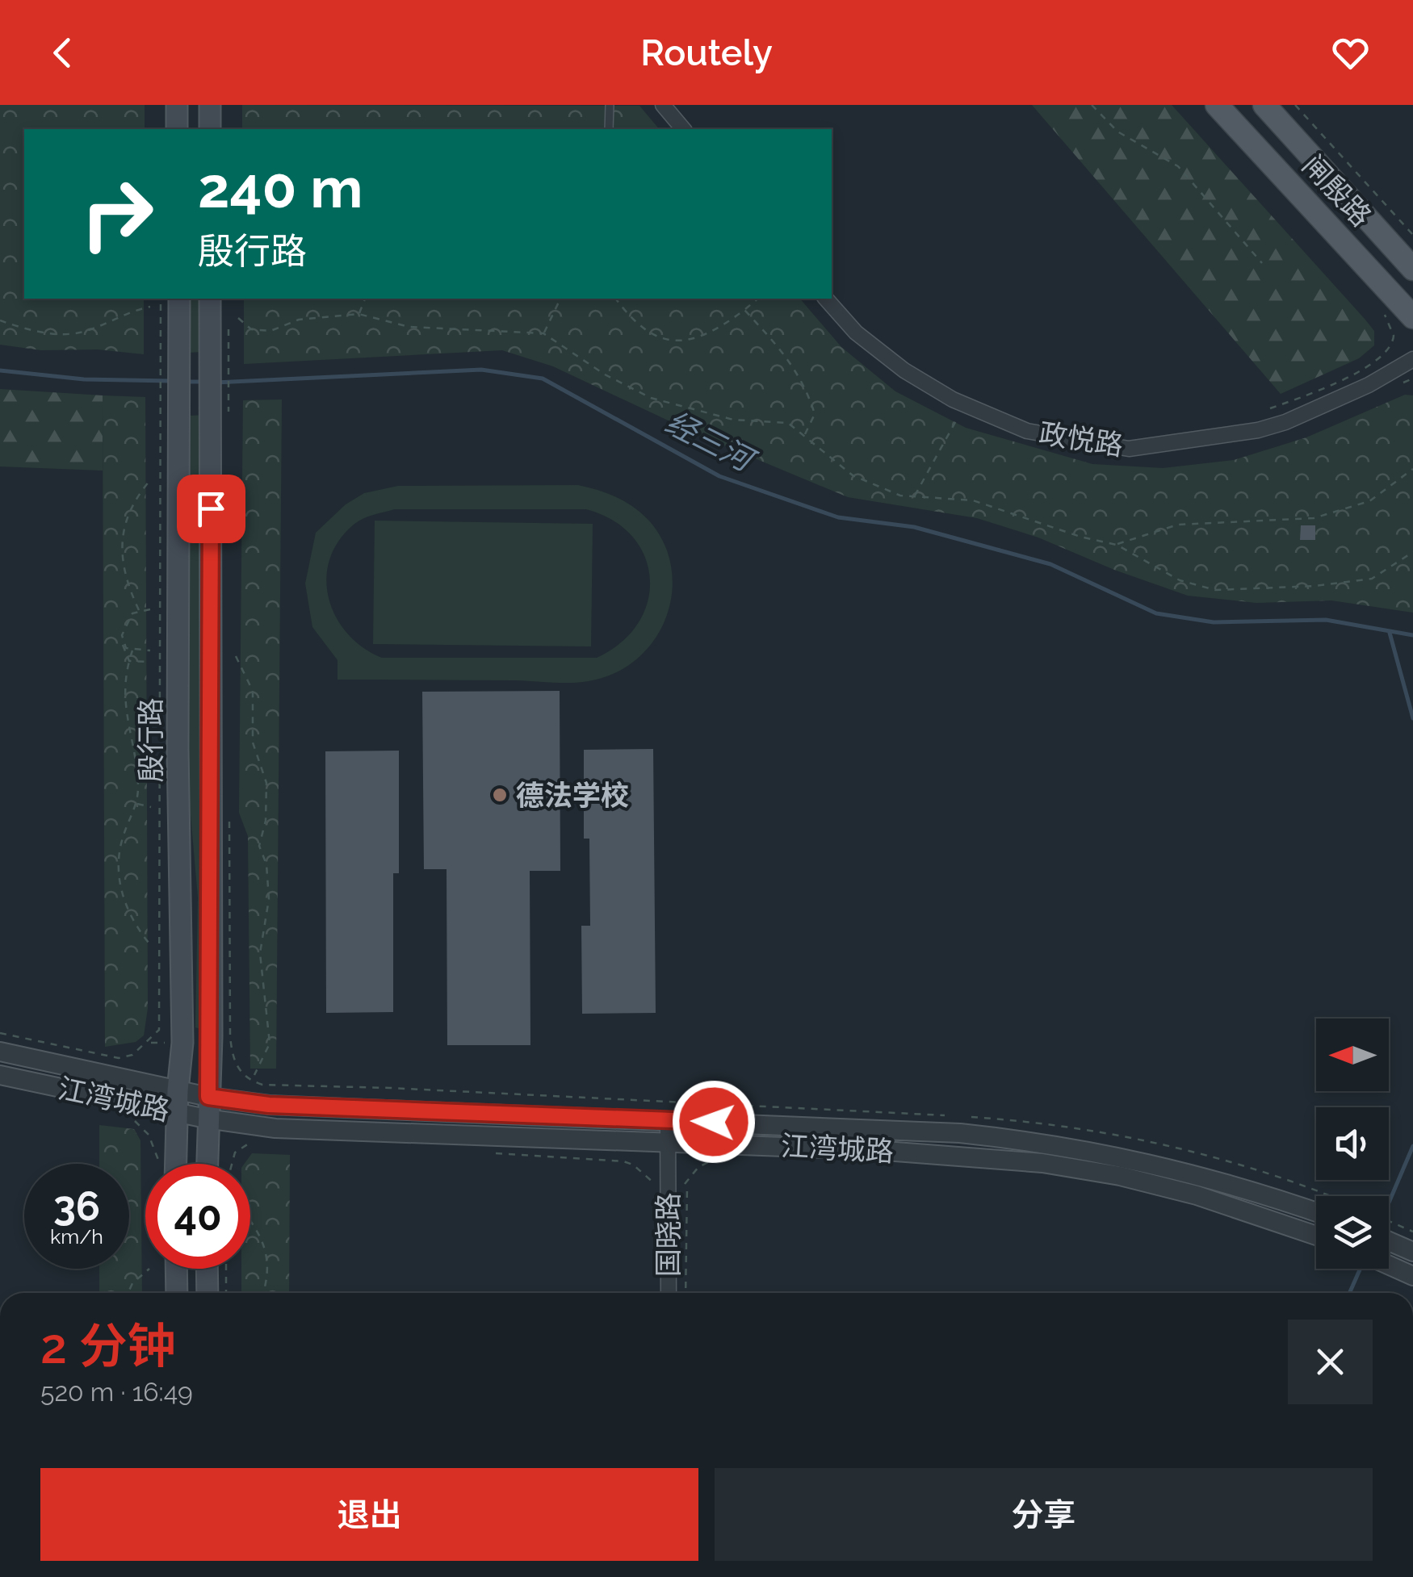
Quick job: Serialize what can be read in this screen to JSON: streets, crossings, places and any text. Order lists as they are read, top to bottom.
{
  "streets": {
    "main road": ["闸殷路", "殷行路"],
    "street": ["政悦路", "江湾城路", "国晓路"]
  },
  "crossings": [
    ["殷行路", "江湾城路"],
    ["江湾城路", "国晓路"]
  ],
  "water": ["经三河"],
  "places": ["德法学校"],
  "north": "left",
  "page": {
    "header": "Routely",
    "turn": ["240 m", "殷行路"],
    "speed": "36 km/h",
    "limit": "40",
    "heading": ["2 分钟", "520 m · 16:49"],
    "buttons": ["退出", "分享"]
  }
}
